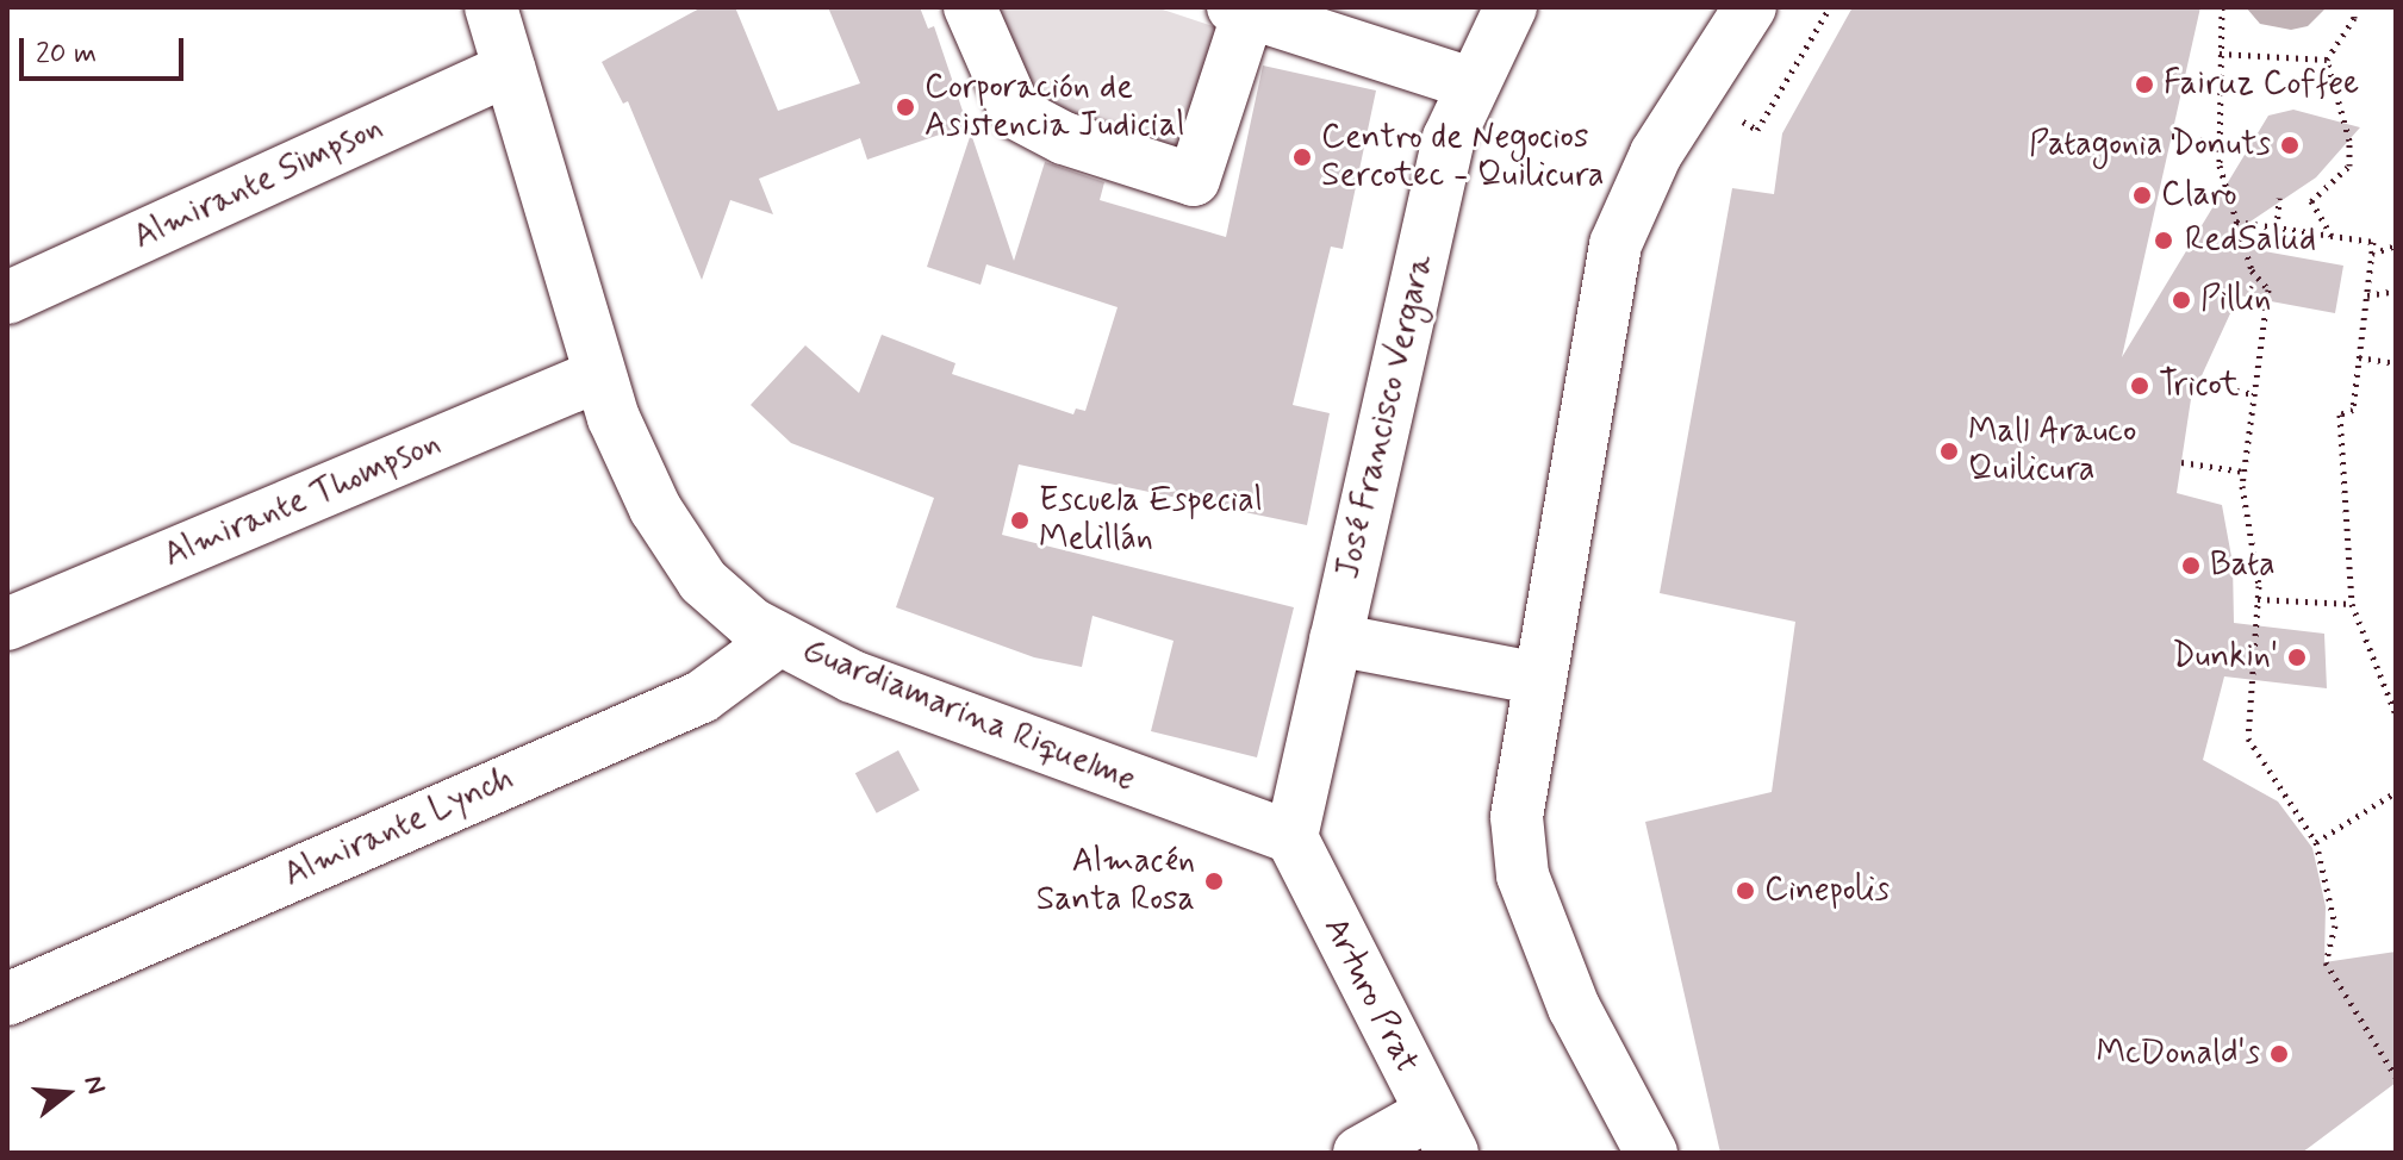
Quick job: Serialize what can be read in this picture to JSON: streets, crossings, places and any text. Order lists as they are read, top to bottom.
{
  "streets": {
    "street": [
      "Almirante Simpson",
      "José Francisco Vergara",
      "Almirante Thompson",
      "Guardiamarina Riquelme",
      "Almirante Lynch",
      "Arturo Prat"
    ]
  },
  "crossings": [
    ["Almirante Simpson", "Guardiamarina Riquelme"],
    ["José Francisco Vergara", "Guardiamarina Riquelme"],
    ["José Francisco Vergara", "Arturo Prat"],
    ["Almirante Thompson", "Guardiamarina Riquelme"],
    ["Guardiamarina Riquelme", "Almirante Lynch"],
    ["Guardiamarina Riquelme", "Arturo Prat"]
  ],
  "places": [
    "Fairuz Coffee",
    "Corporación de Asistencia Judicial",
    "Patagonia Donuts",
    "Centro de Negocios Sercotec - Quilicura",
    "Claro",
    "RedSalud",
    "Pillin",
    "Tricot",
    "Mall Arauco Quilicura",
    "Escuela Especial Melillán",
    "Bata",
    "Dunkin'",
    "Almacén Santa Rosa",
    "Cinepolis",
    "McDonald's"
  ],
  "scale_bar": "20 m",
  "north": "right"
}
